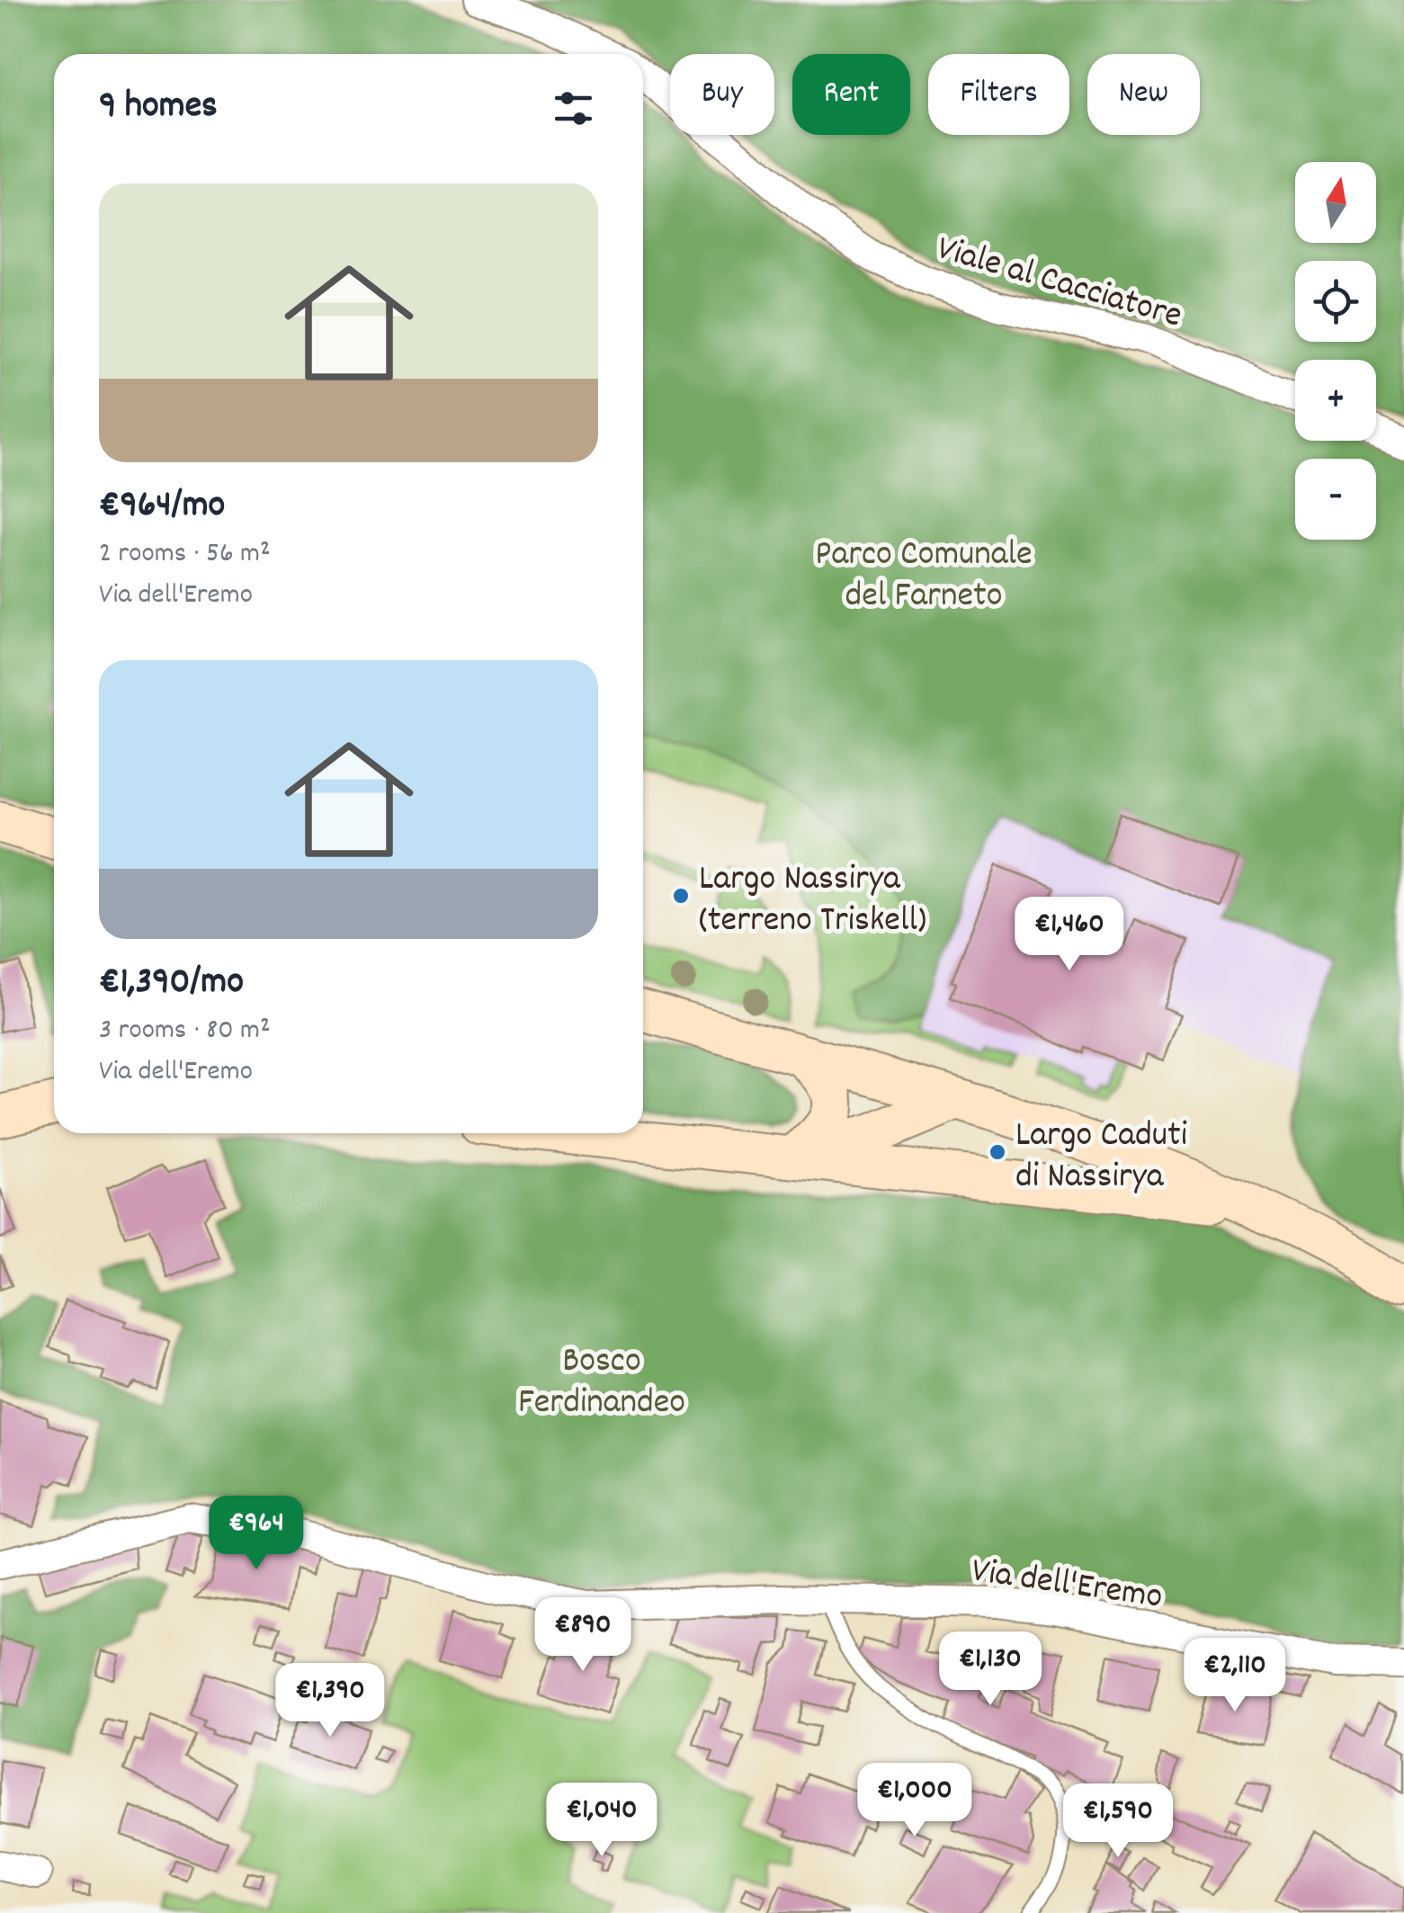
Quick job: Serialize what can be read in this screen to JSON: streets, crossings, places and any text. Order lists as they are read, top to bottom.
{
  "streets": {
    "street": ["Viale al Cacciatore", "Via dell'Eremo"]
  },
  "parks": ["Parco Comunale del Farneto", "Bosco Ferdinandeo"],
  "places": ["Largo Nassirya (terreno Triskell)", "Largo Caduti di Nassirya"],
  "north": "top",
  "page": {
    "chip": [
      "Buy",
      "Rent",
      "Filters",
      "New"
    ],
    "heading": "9 homes",
    "map_buttons": ["+", "−"],
    "list": [
      {
        "name": "€964/mo",
        "note": "2 rooms · 56 m² · Via dell'Eremo"
      },
      {
        "name": "€1,390/mo",
        "note": "3 rooms · 80 m² · Via dell'Eremo"
      }
    ],
    "price": [
      "€1,460",
      "€964",
      "€890",
      "€1,130",
      "€2,110",
      "€1,390",
      "€1,000",
      "€1,040",
      "€1,590"
    ]
  }
}
